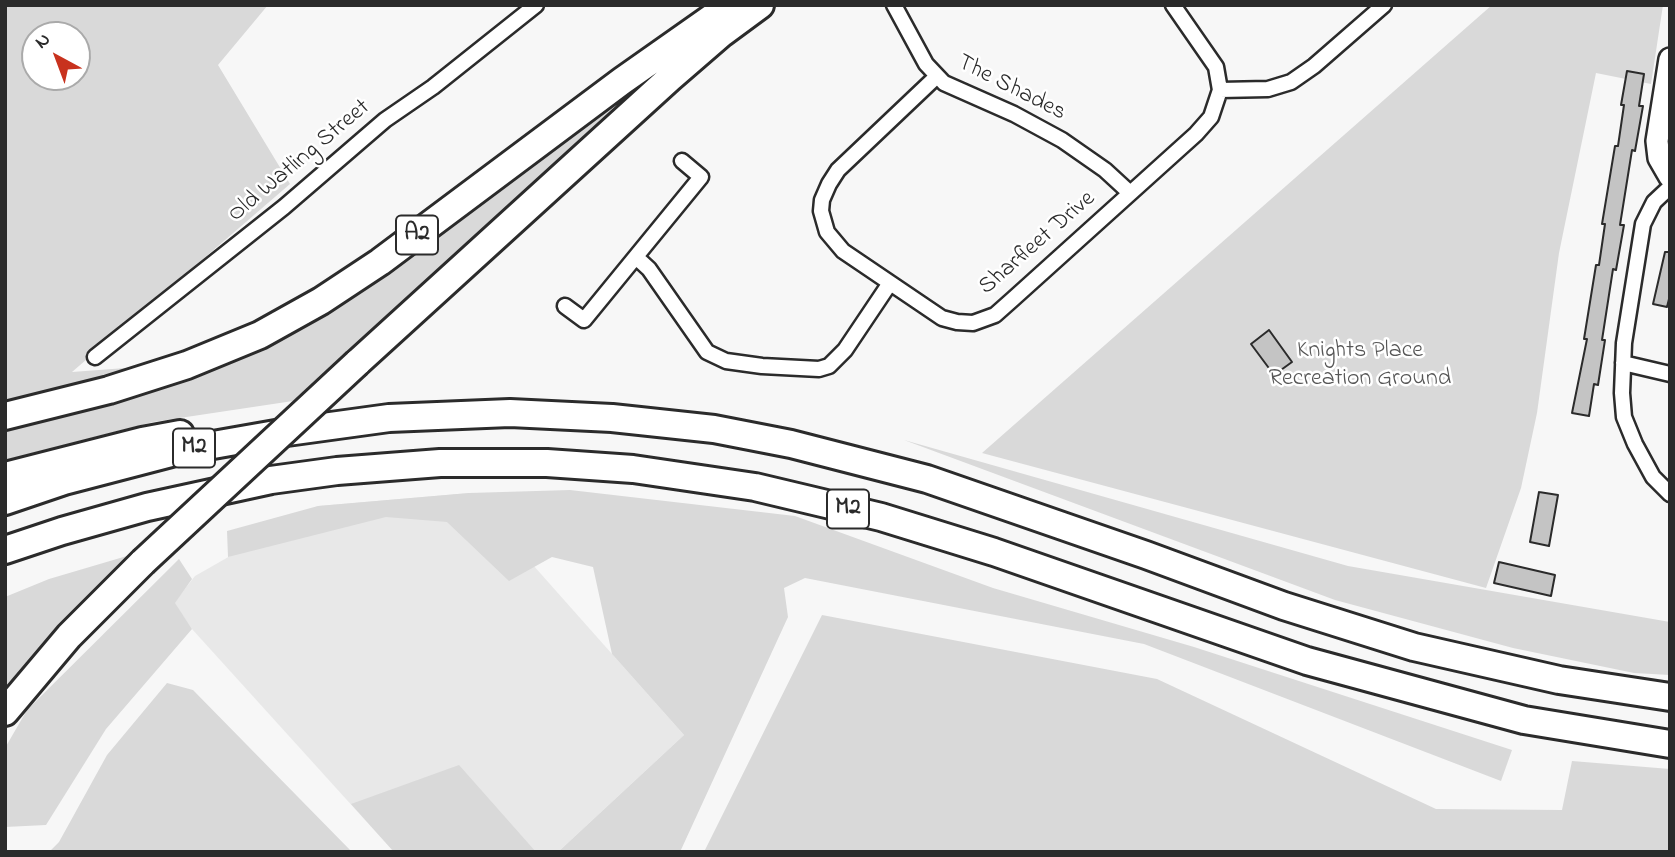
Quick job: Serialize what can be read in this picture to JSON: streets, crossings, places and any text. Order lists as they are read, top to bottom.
{
  "streets": {
    "highway": ["A2", "M2"],
    "street": ["The Shades", "Old Watling Street", "Sharfleet Drive"]
  },
  "crossings": [
    ["The Shades", "Sharfleet Drive"]
  ],
  "parks": ["Knights Place Recreation Ground"],
  "north": "top left"
}
